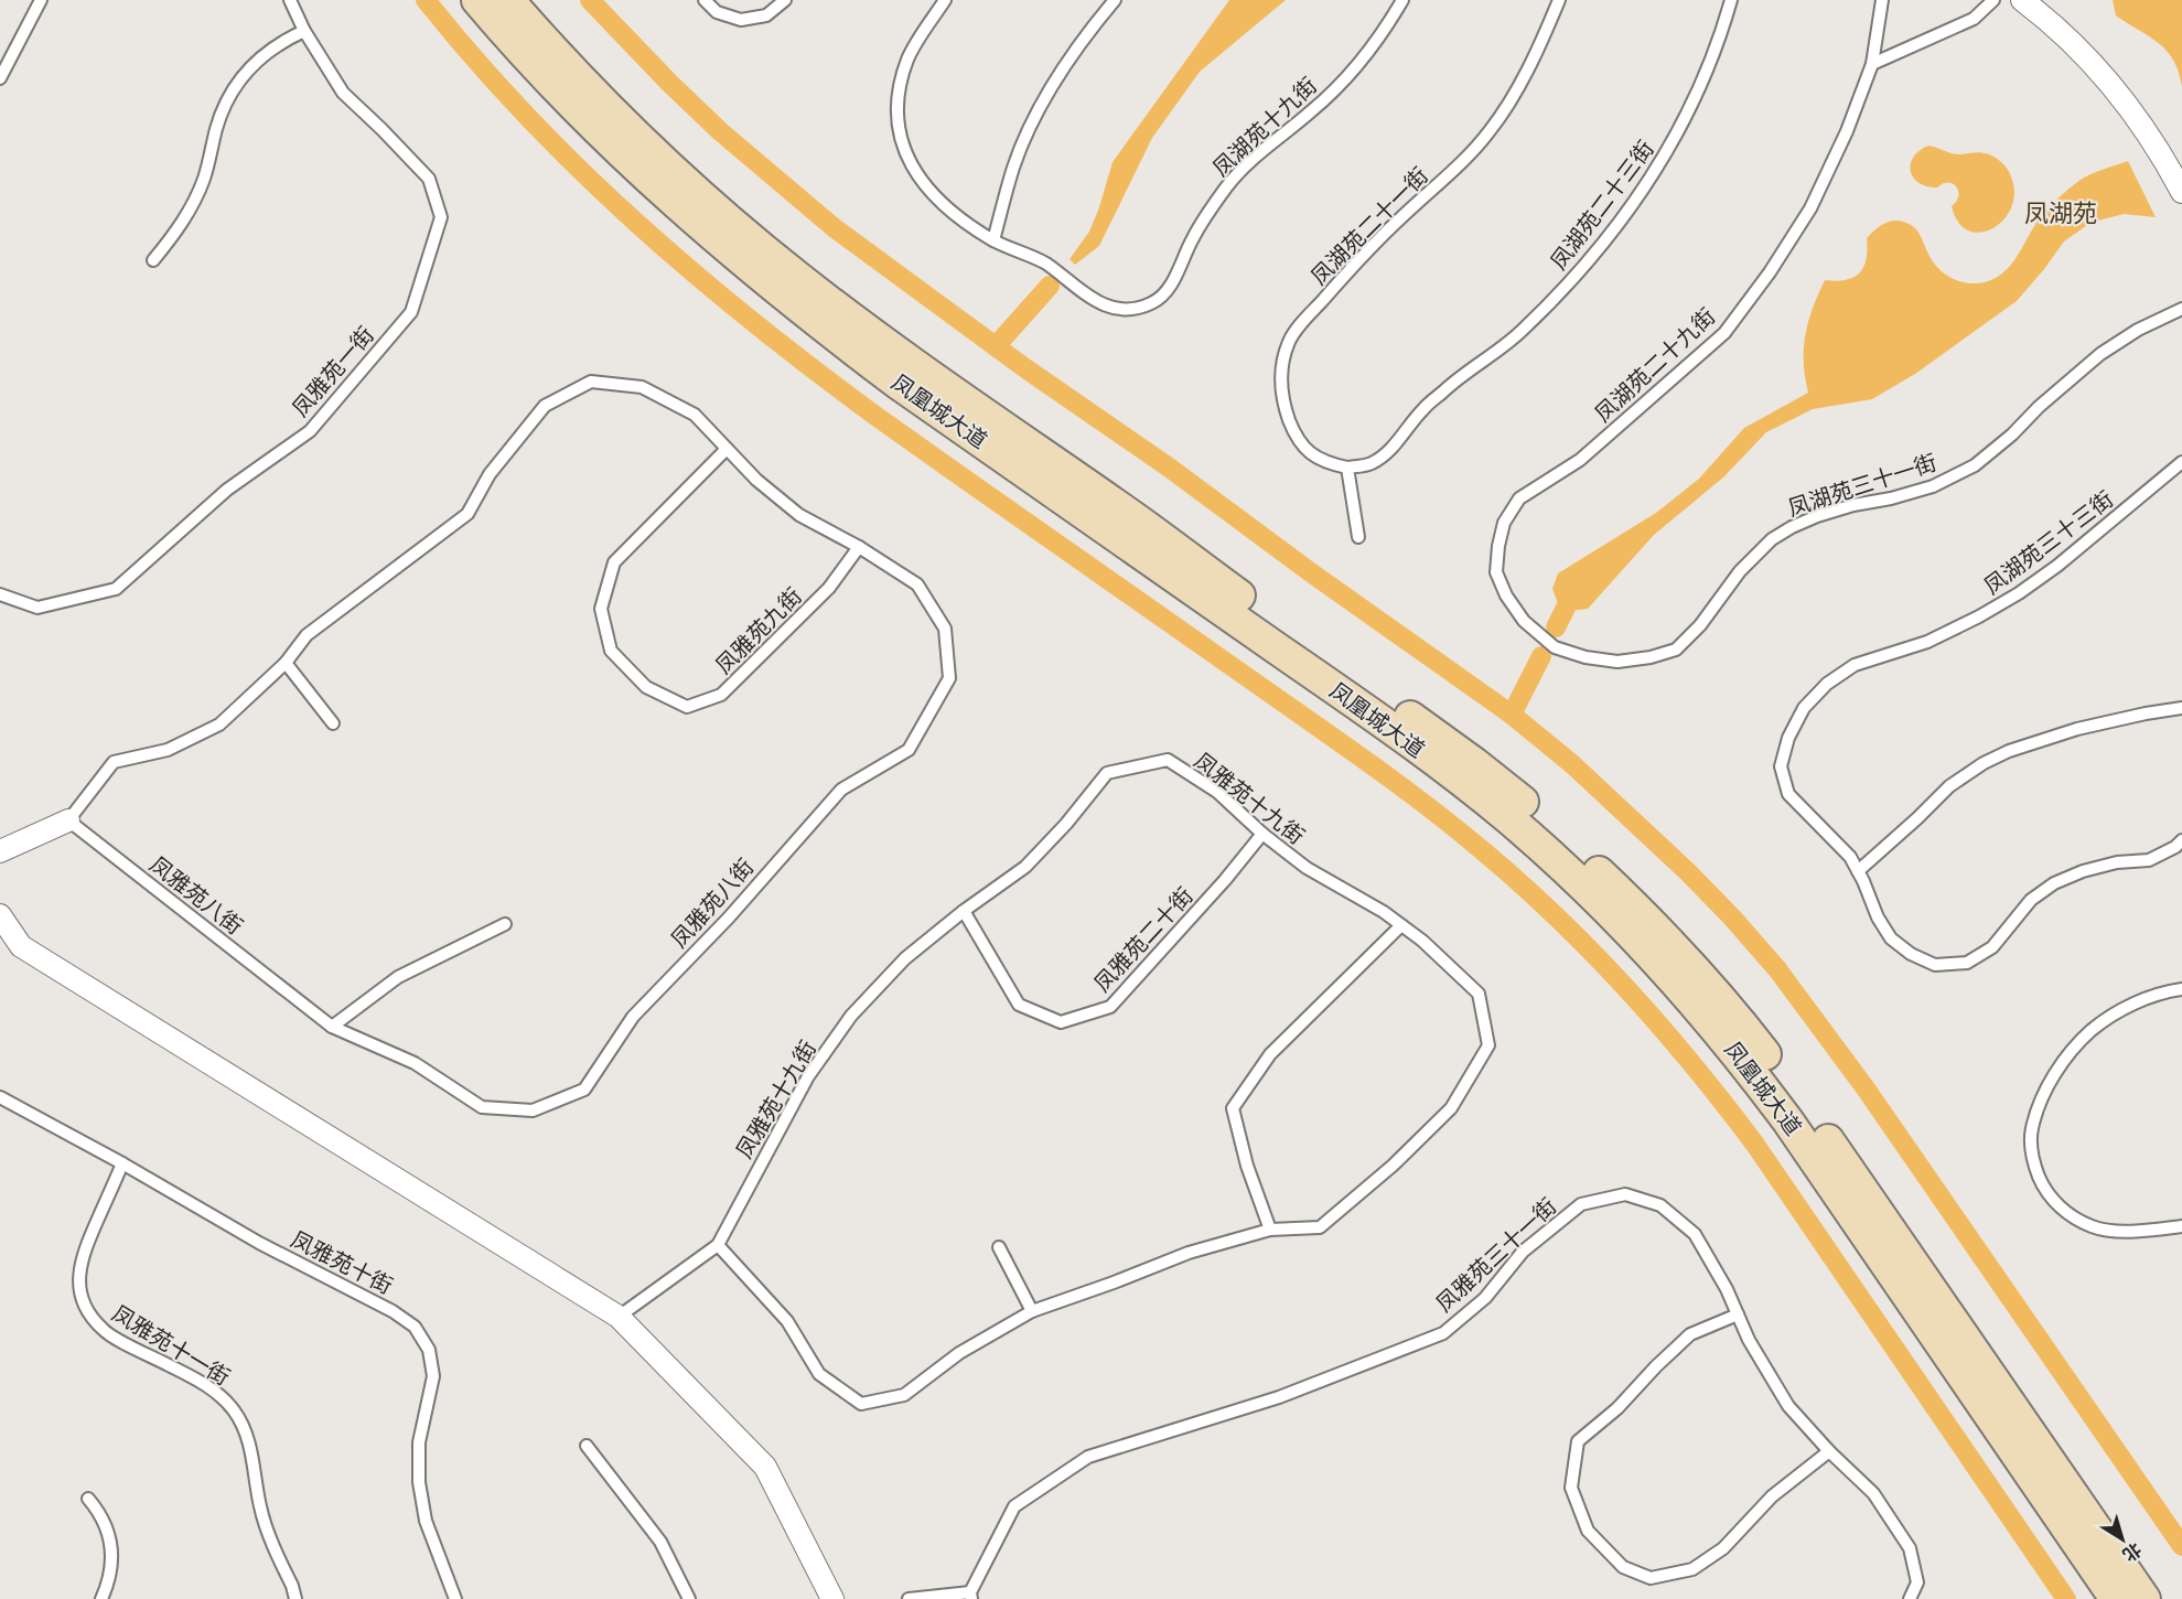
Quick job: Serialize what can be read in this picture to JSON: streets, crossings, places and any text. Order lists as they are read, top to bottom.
{
  "streets": {
    "main road": ["凤凰城大道"],
    "lane": [
      "凤湖苑十九街",
      "凤湖苑二十三街",
      "凤湖苑二十一街",
      "凤湖苑二十九街",
      "凤雅苑一街",
      "凤湖苑三十一街",
      "凤湖苑三十三街",
      "凤雅苑九街",
      "凤雅苑十九街",
      "凤雅苑八街",
      "凤雅苑二十街",
      "凤雅苑三十一街",
      "凤雅苑十街",
      "凤雅苑十一街"
    ]
  },
  "crossings": [
    ["凤湖苑二十三街", "凤湖苑二十一街"],
    ["凤湖苑二十九街", "凤湖苑三十一街"],
    ["凤雅苑九街", "凤雅苑八街"],
    ["凤雅苑十九街", "凤雅苑二十街"],
    ["凤雅苑十街", "凤雅苑十一街"]
  ],
  "districts": ["凤湖苑"],
  "north": "bottom right"
}
